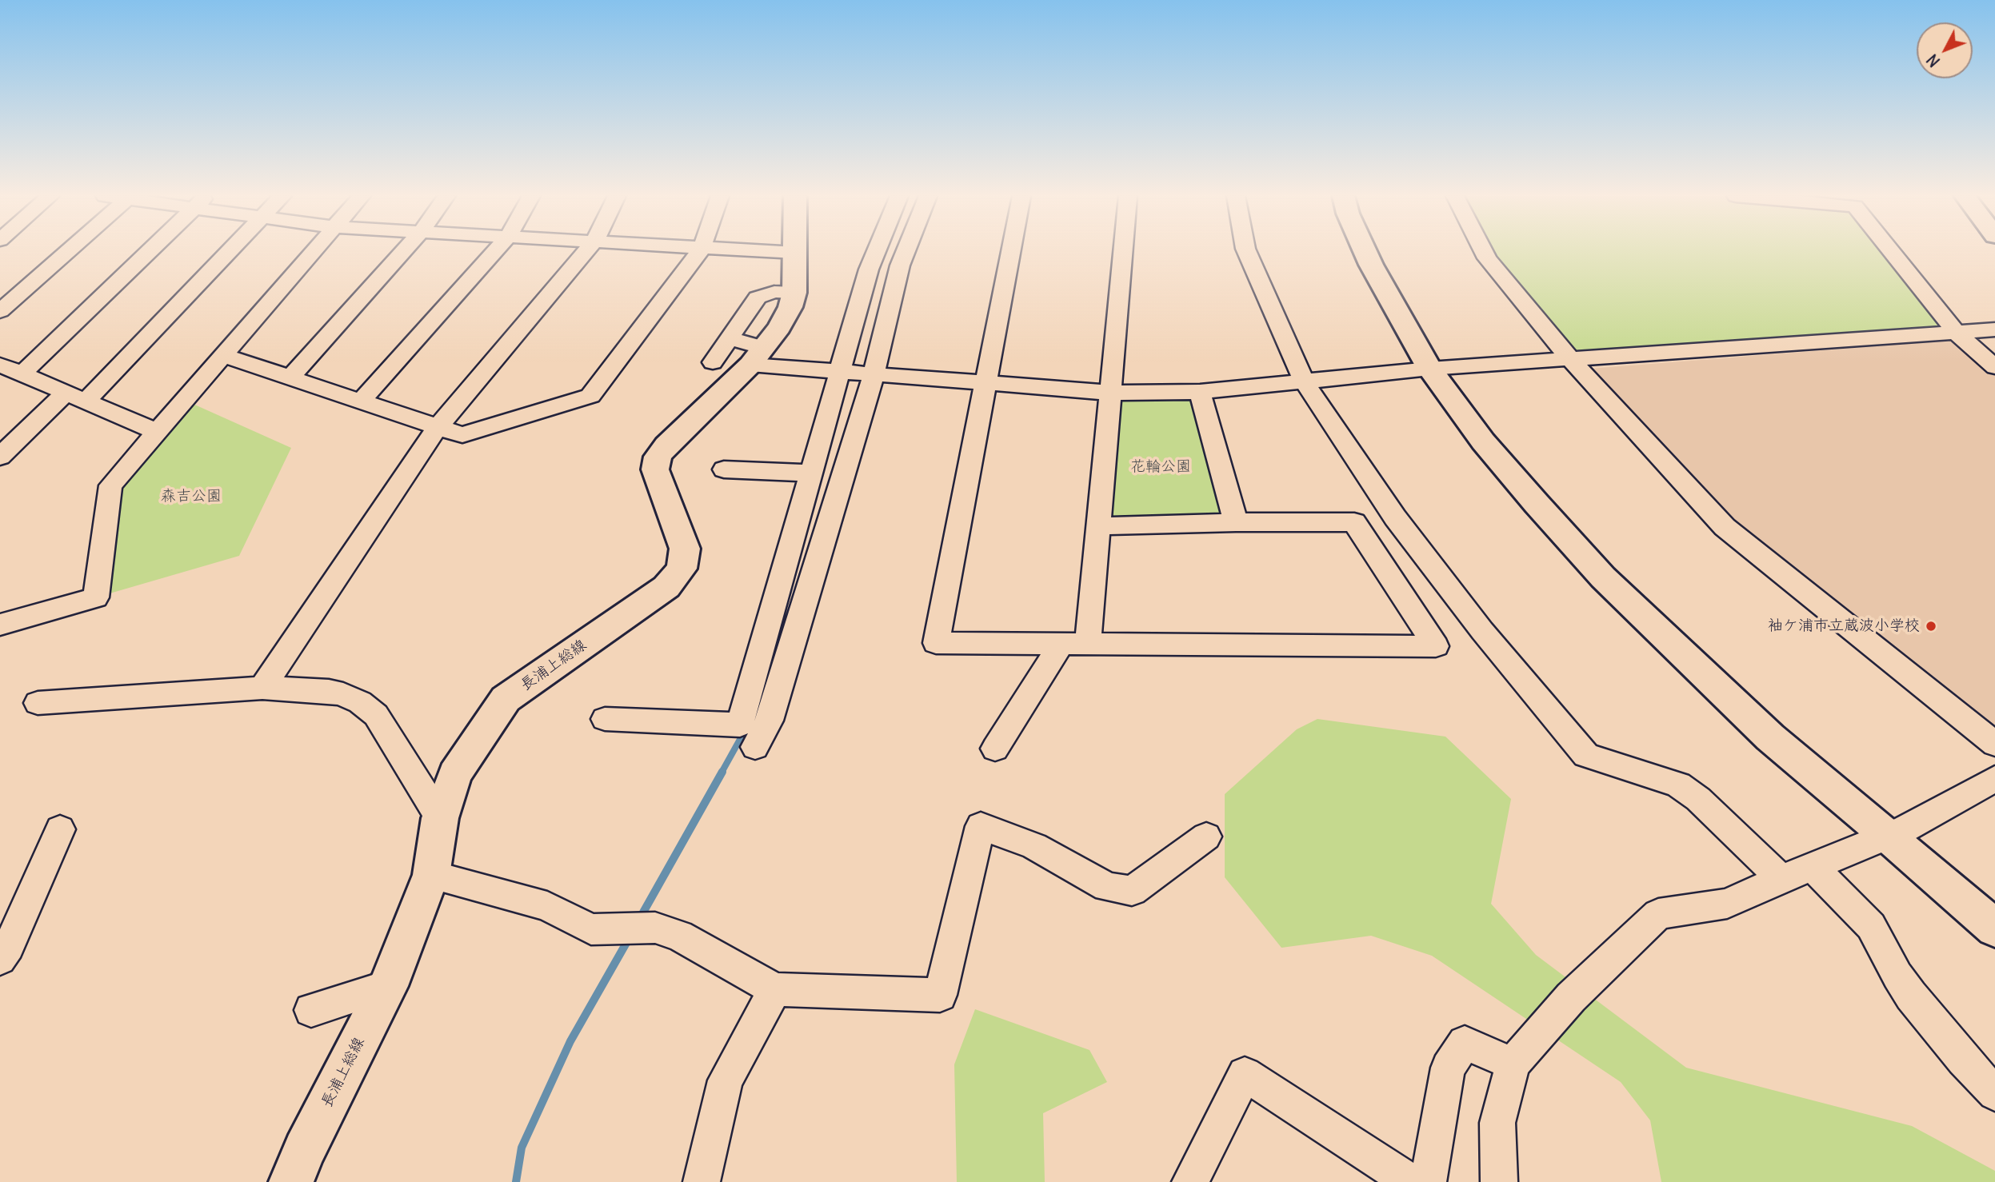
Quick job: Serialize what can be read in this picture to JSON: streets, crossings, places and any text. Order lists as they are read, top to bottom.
{
  "streets": {
    "main road": ["長浦上総線"]
  },
  "parks": ["花輪公園", "森吉公園"],
  "places": ["袖ケ浦市立蔵波小学校"],
  "north": "bottom left"
}
